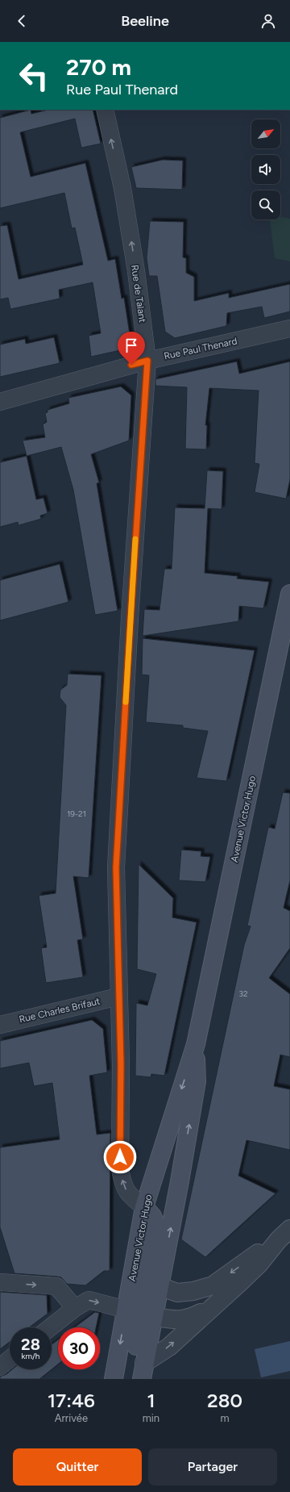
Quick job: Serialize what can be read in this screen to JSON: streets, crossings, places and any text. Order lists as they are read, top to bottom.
{
  "streets": {
    "main road": ["Avenue Victor Hugo"],
    "street": ["Rue de Talant", "Rue Paul Thenard", "Rue Charles Brifaut"]
  },
  "crossings": [
    ["Rue de Talant", "Rue Paul Thenard"],
    ["Rue de Talant", "Avenue Victor Hugo"],
    ["Rue de Talant", "Rue Charles Brifaut"]
  ],
  "one_way": ["Rue de Talant"],
  "house_numbers": ["19-21", "32"],
  "north": "top right",
  "page": {
    "header": "Beeline",
    "turn": ["270 m", "Rue Paul Thenard"],
    "speed": "28 km/h",
    "limit": "30",
    "eta": [
      "17:46",
      "Arrivée",
      "1",
      "min",
      "280",
      "m"
    ],
    "buttons": ["Quitter", "Partager"]
  }
}
